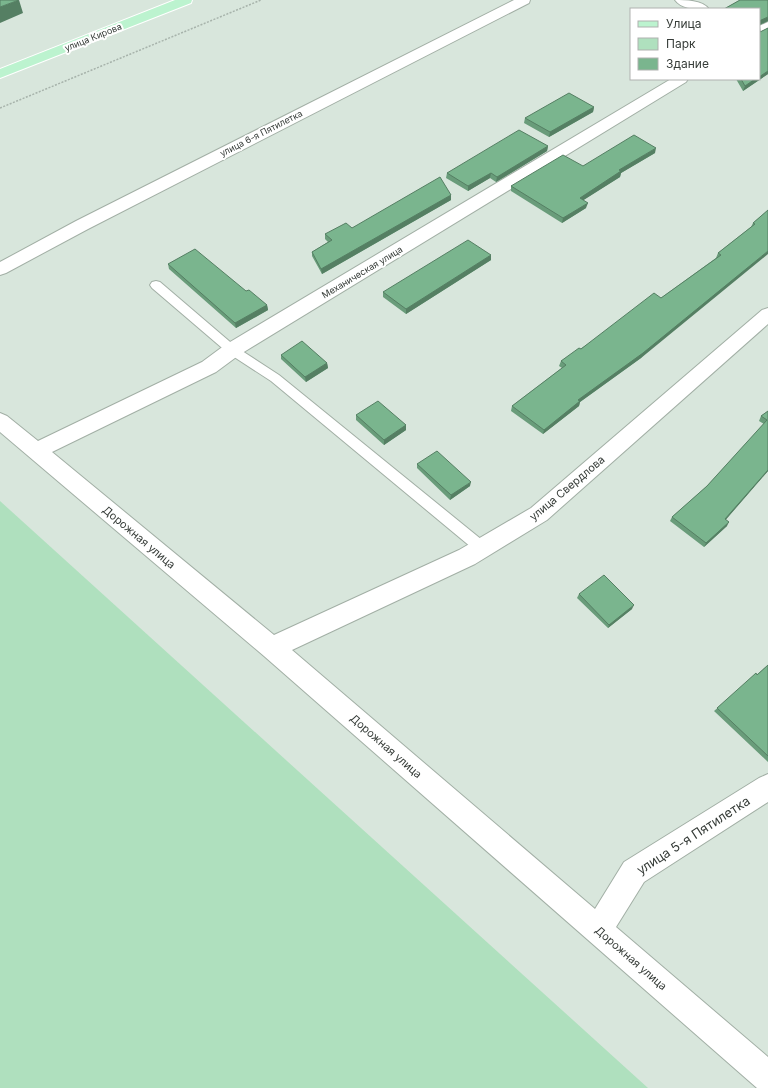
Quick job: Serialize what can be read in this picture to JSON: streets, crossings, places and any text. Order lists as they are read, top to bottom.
{
  "streets": {
    "main road": ["улица Кирова"],
    "street": [
      "улица 6-я Пятилетка",
      "Механическая улица",
      "улица Свердлова",
      "Дорожная улица",
      "улица 5-я Пятилетка"
    ]
  },
  "crossings": [
    ["Механическая улица", "Дорожная улица"],
    ["улица Свердлова", "Дорожная улица"],
    ["Дорожная улица", "улица 5-я Пятилетка"]
  ],
  "legend": ["Улица", "Парк", "Здание"]
}
